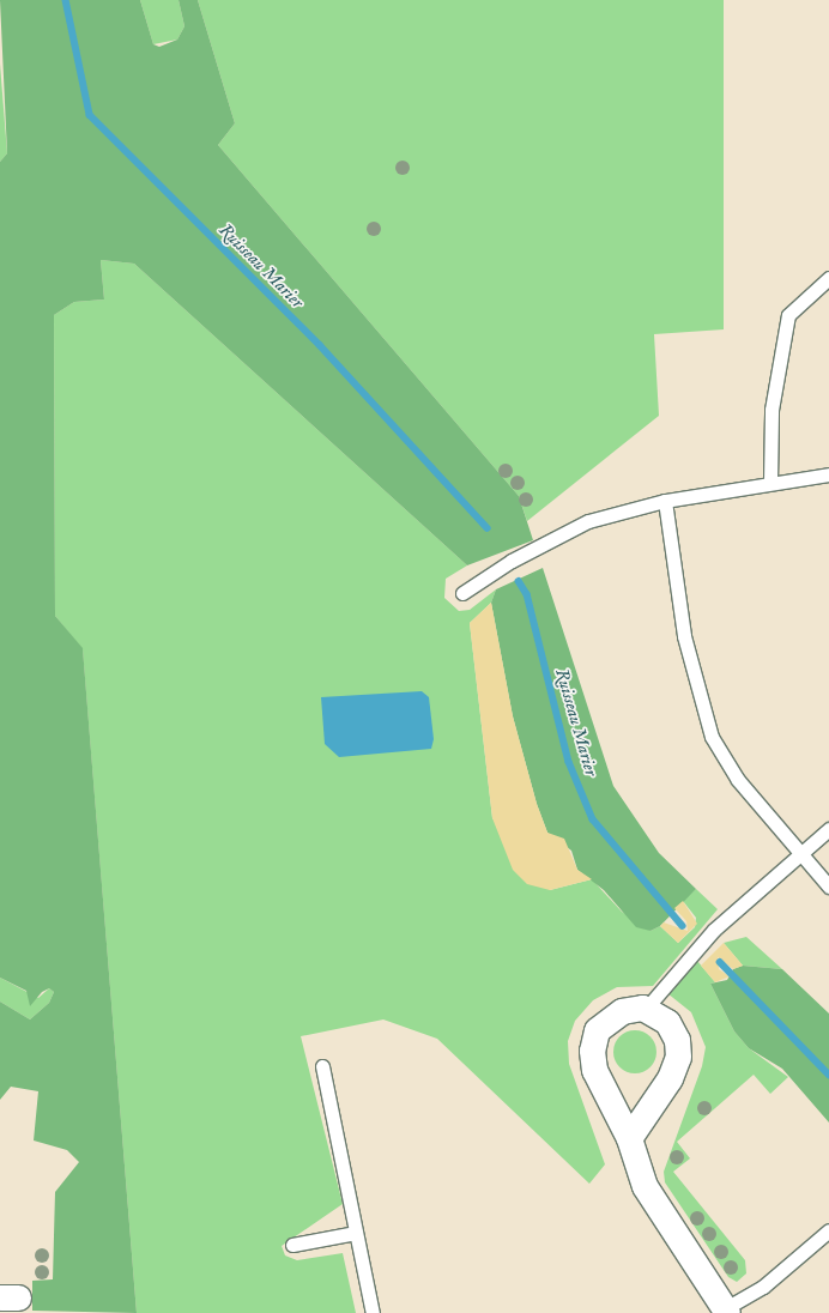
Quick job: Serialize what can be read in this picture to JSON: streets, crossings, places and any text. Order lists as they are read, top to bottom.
{
  "water": ["Ruisseau Marier"]
}
